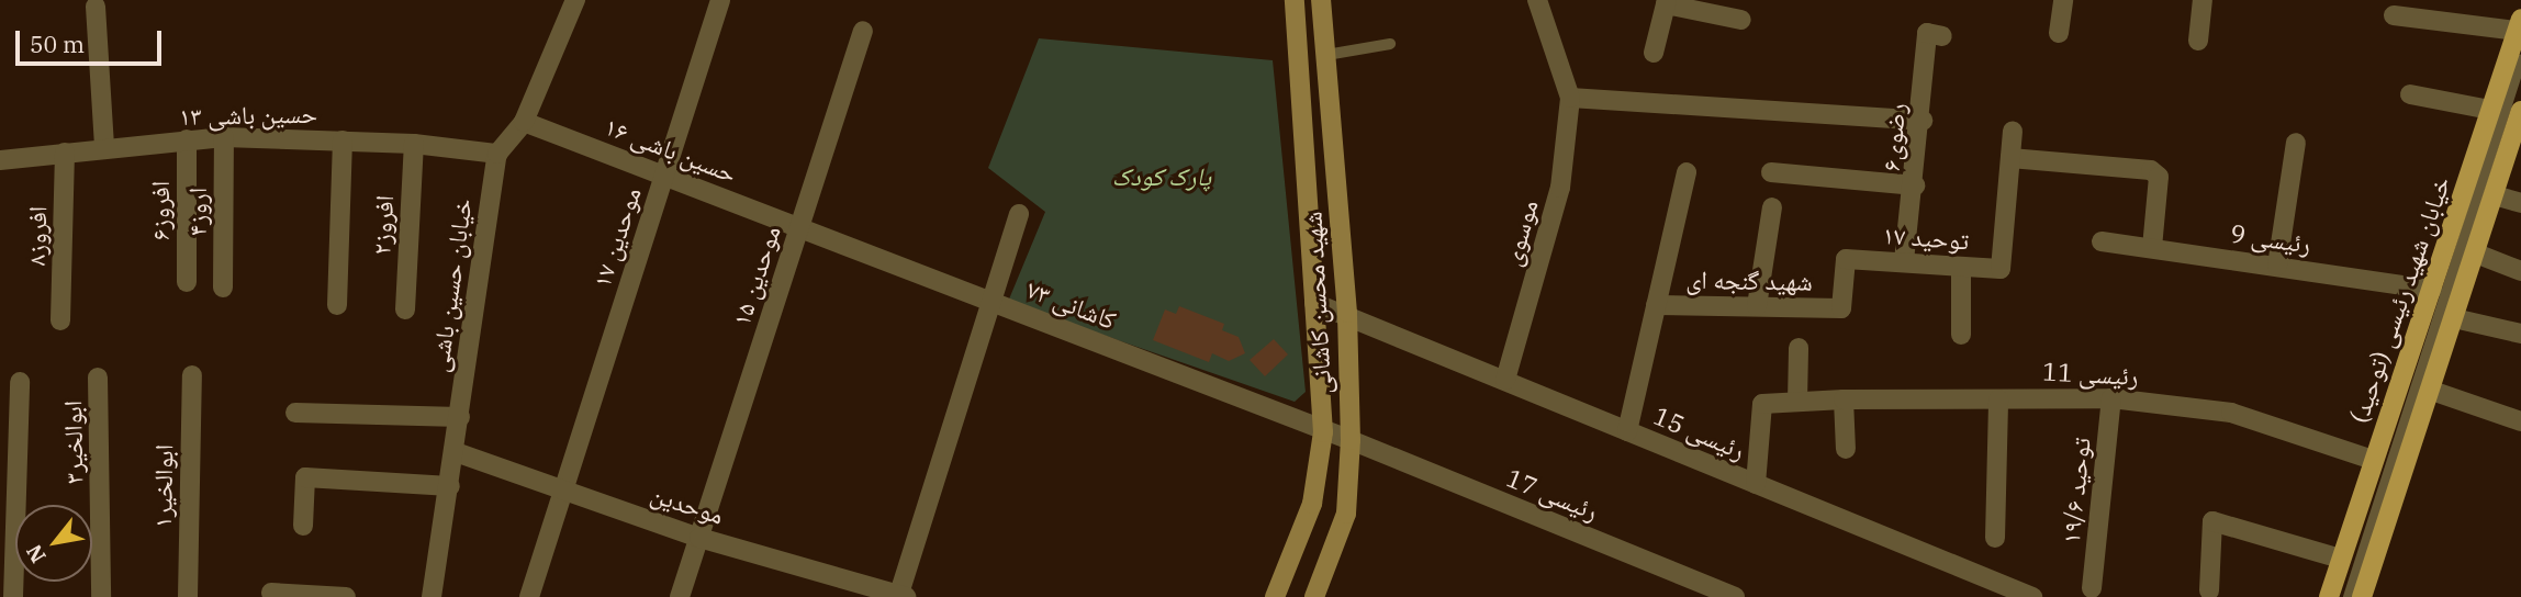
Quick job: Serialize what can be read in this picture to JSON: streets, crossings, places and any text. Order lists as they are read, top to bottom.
{
  "streets": {
    "main road": ["خیابان شهید رئیسی (توحید)", "شهید محسن کاشانی"],
    "street": [
      "حسین باشی ۱۳",
      "رضوی۶",
      "حسین باشی ۱۶",
      "افروز۶",
      "اروز۴",
      "افروز۲",
      "موسوی",
      "افروز۸",
      "موحدین ۱۷",
      "توحید ۱۷",
      "رئیسی 9",
      "موحدین ۱۵",
      "شهید گنجه ای",
      "خیابان حسین باشی",
      "کاشانی ۷۳",
      "رئیسی 11",
      "رئیسی 15",
      "ابوالخیر۳",
      "ابوالخیر۱",
      "توحید ۱۹/۶",
      "رئیسی 17",
      "موحدین"
    ]
  },
  "crossings": [
    ["حسین باشی ۱۳", "افروز۶"],
    ["حسین باشی ۱۳", "اروز۴"],
    ["حسین باشی ۱۳", "افروز۲"],
    ["حسین باشی ۱۳", "افروز۸"],
    ["حسین باشی ۱۳", "خیابان حسین باشی"],
    ["رضوی۶", "توحید ۱۷"],
    ["حسین باشی ۱۶", "موحدین ۱۷"],
    ["حسین باشی ۱۶", "موحدین ۱۵"],
    ["حسین باشی ۱۶", "کاشانی ۷۳"],
    ["موسوی", "رئیسی 15"],
    ["موحدین ۱۷", "موحدین"],
    ["توحید ۱۷", "شهید گنجه ای"],
    ["رئیسی 9", "خیابان شهید رئیسی (توحید)"],
    ["موحدین ۱۵", "کاشانی ۷۳"],
    ["موحدین ۱۵", "موحدین"],
    ["شهید گنجه ای", "رئیسی 15"],
    ["خیابان حسین باشی", "موحدین"],
    ["خیابان شهید رئیسی (توحید)", "رئیسی 11"],
    ["شهید محسن کاشانی", "کاشانی ۷۳"],
    ["شهید محسن کاشانی", "رئیسی 15"],
    ["شهید محسن کاشانی", "رئیسی 17"],
    ["کاشانی ۷۳", "رئیسی 17"],
    ["رئیسی 11", "رئیسی 15"],
    ["رئیسی 11", "توحید ۱۹/۶"]
  ],
  "parks": ["پارک کودک"],
  "scale_bar": "50 m",
  "north": "bottom left"
}
